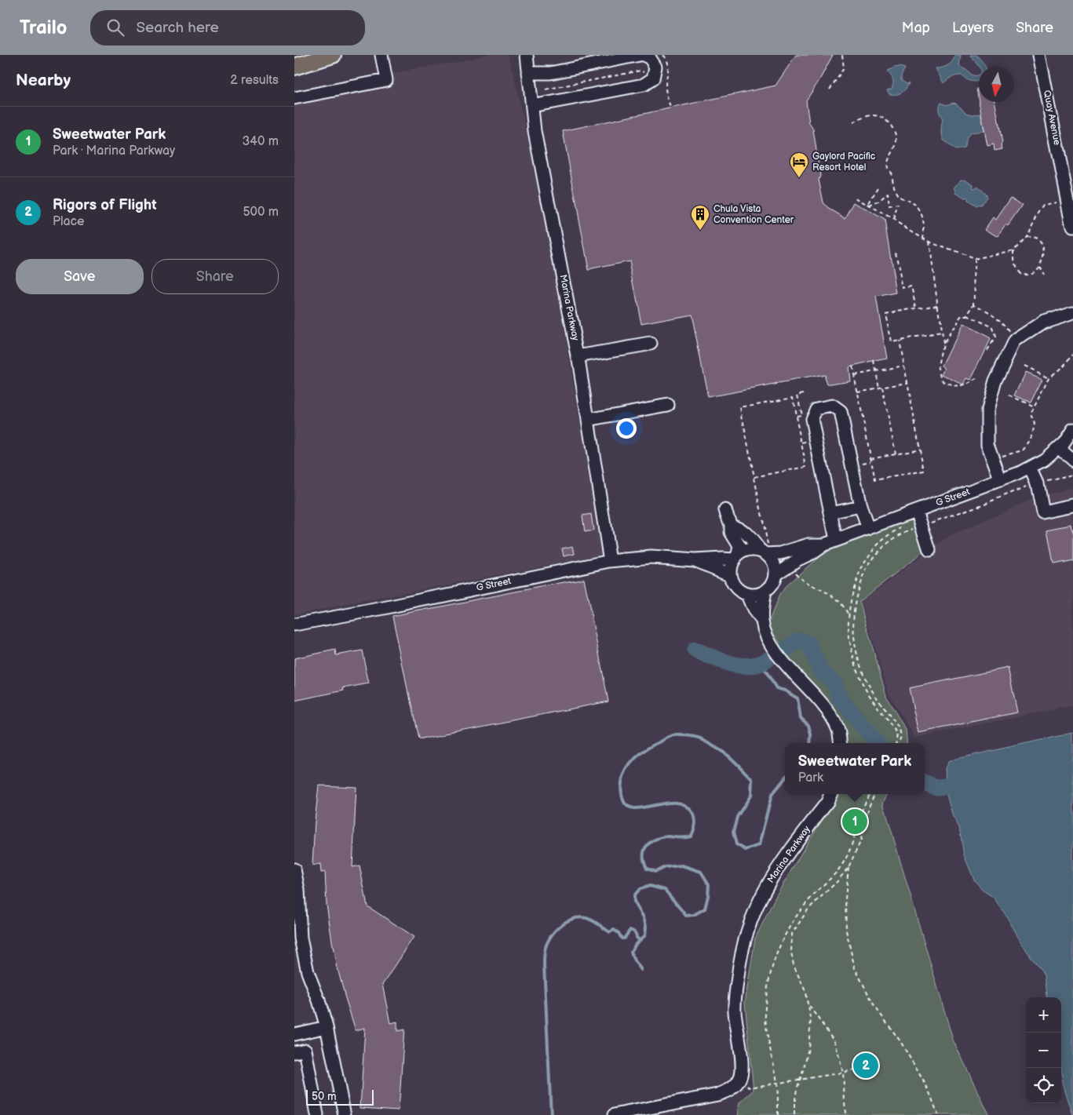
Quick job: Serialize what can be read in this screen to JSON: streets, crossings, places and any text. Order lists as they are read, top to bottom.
{
  "streets": {
    "street": ["Quay Avenue", "Marina Parkway", "G Street"]
  },
  "crossings": [
    ["Marina Parkway", "G Street"]
  ],
  "places": {
    "hotel": ["Gaylord Pacific Resort Hotel"],
    "building": ["Chula Vista Convention Center"]
  },
  "scale_bar": "50 m",
  "north": "bottom",
  "page": {
    "header": "Trailo",
    "search": "Search here",
    "nav": ["Map", "Layers", "Share"],
    "heading": ["Nearby", "2 results"],
    "list": [
      {
        "mark": "1",
        "name": "Sweetwater Park",
        "note": "Park · Marina Parkway",
        "value": "340 m"
      },
      {
        "mark": "2",
        "name": "Rigors of Flight",
        "note": "Place",
        "value": "500 m"
      }
    ],
    "buttons": ["Save", "Share"],
    "popup": ["Sweetwater Park", "Park"],
    "pins": ["1", "2"],
    "map_buttons": ["+", "−"],
    "scale": "50 m"
  }
}
